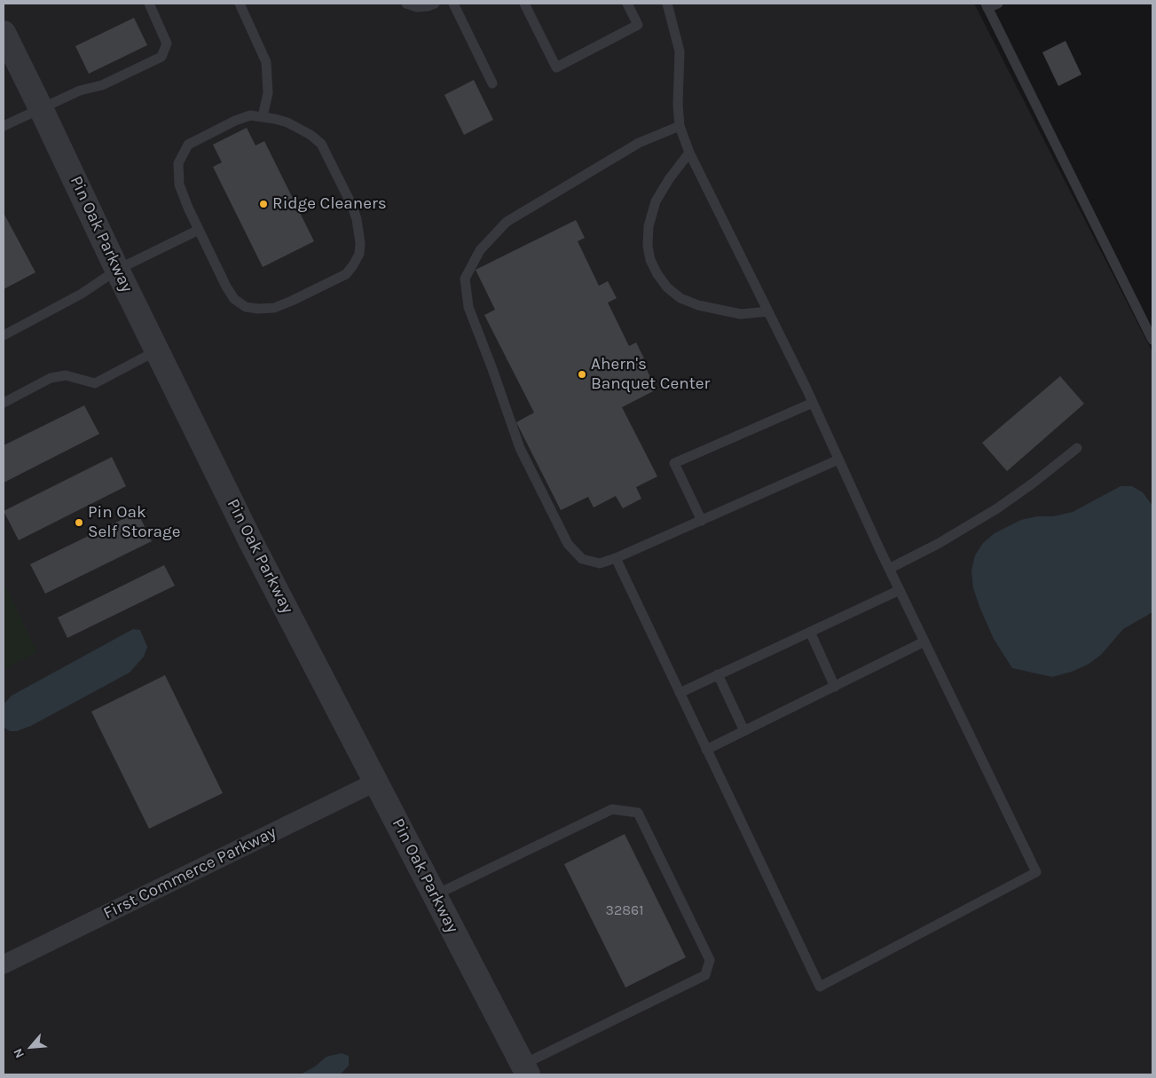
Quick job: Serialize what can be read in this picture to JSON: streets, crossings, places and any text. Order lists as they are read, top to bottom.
{
  "streets": {
    "street": ["Pin Oak Parkway", "First Commerce Parkway"]
  },
  "crossings": [
    ["Pin Oak Parkway", "First Commerce Parkway"]
  ],
  "places": ["Ridge Cleaners", "Ahern's Banquet Center", "Pin Oak Self Storage"],
  "house_numbers": ["32861"],
  "north": "bottom left"
}
